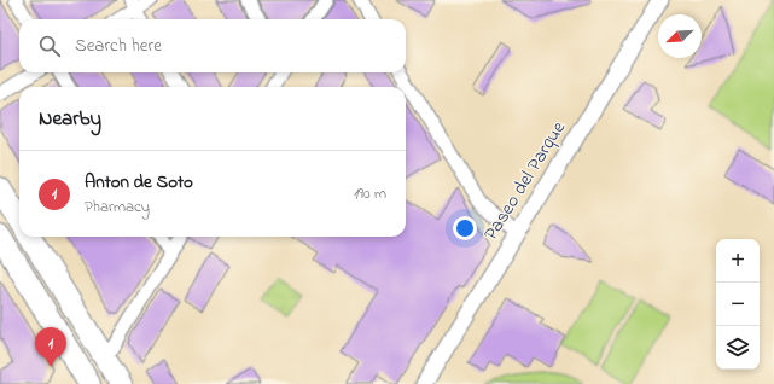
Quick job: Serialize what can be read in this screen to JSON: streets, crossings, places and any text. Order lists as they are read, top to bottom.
{
  "streets": {
    "street": ["Paseo del Parque"]
  },
  "north": "bottom left",
  "page": {
    "search": "Search here",
    "heading": "Nearby",
    "list": [
      {
        "mark": "1",
        "name": "Anton de Soto",
        "note": "Pharmacy",
        "value": "190 m"
      }
    ],
    "map_buttons": ["+", "−"],
    "pins": "1"
  }
}
